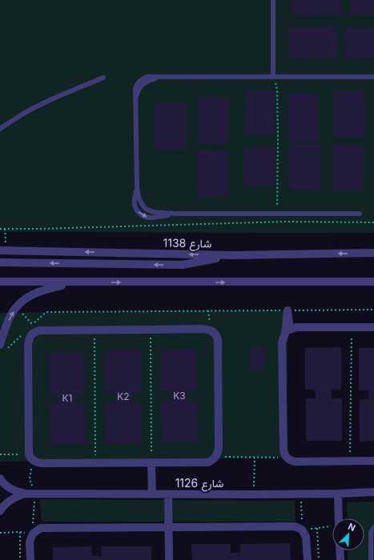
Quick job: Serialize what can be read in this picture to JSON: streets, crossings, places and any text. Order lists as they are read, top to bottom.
{
  "streets": {
    "street": ["شارع 1138", "شارع 1126"]
  },
  "house_numbers": ["K3", "K2", "K1"],
  "north": "top right"
}
